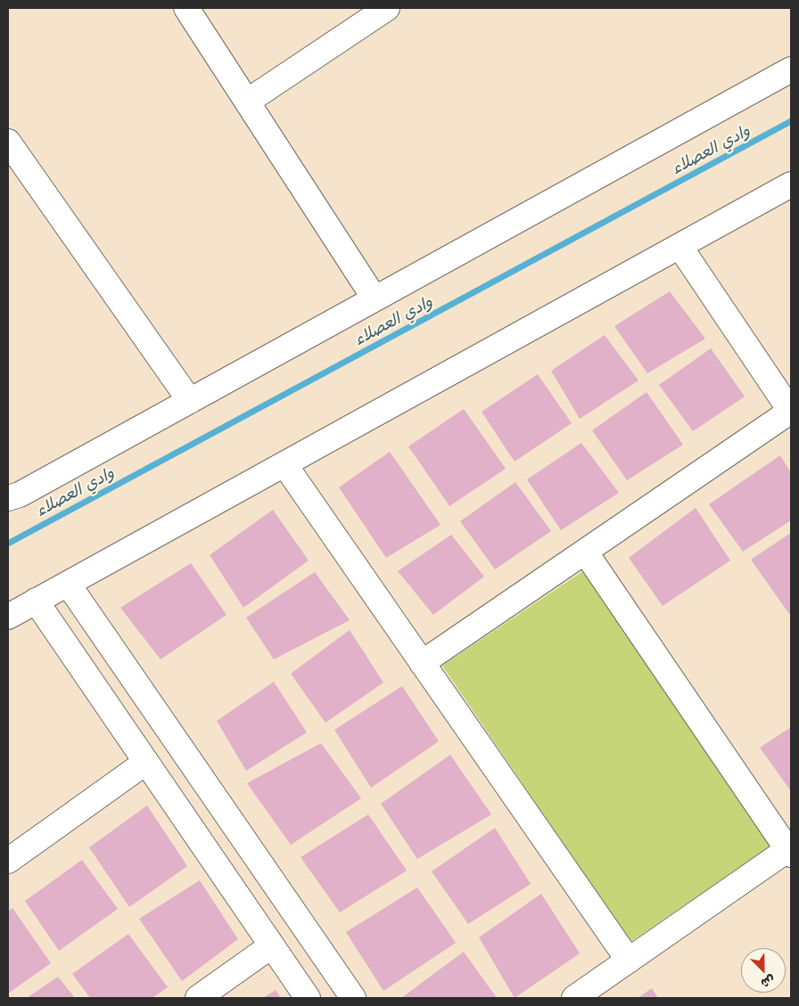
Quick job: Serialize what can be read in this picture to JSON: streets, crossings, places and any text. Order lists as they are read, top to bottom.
{
  "water": ["وادي العصلاء"],
  "north": "bottom right"
}
